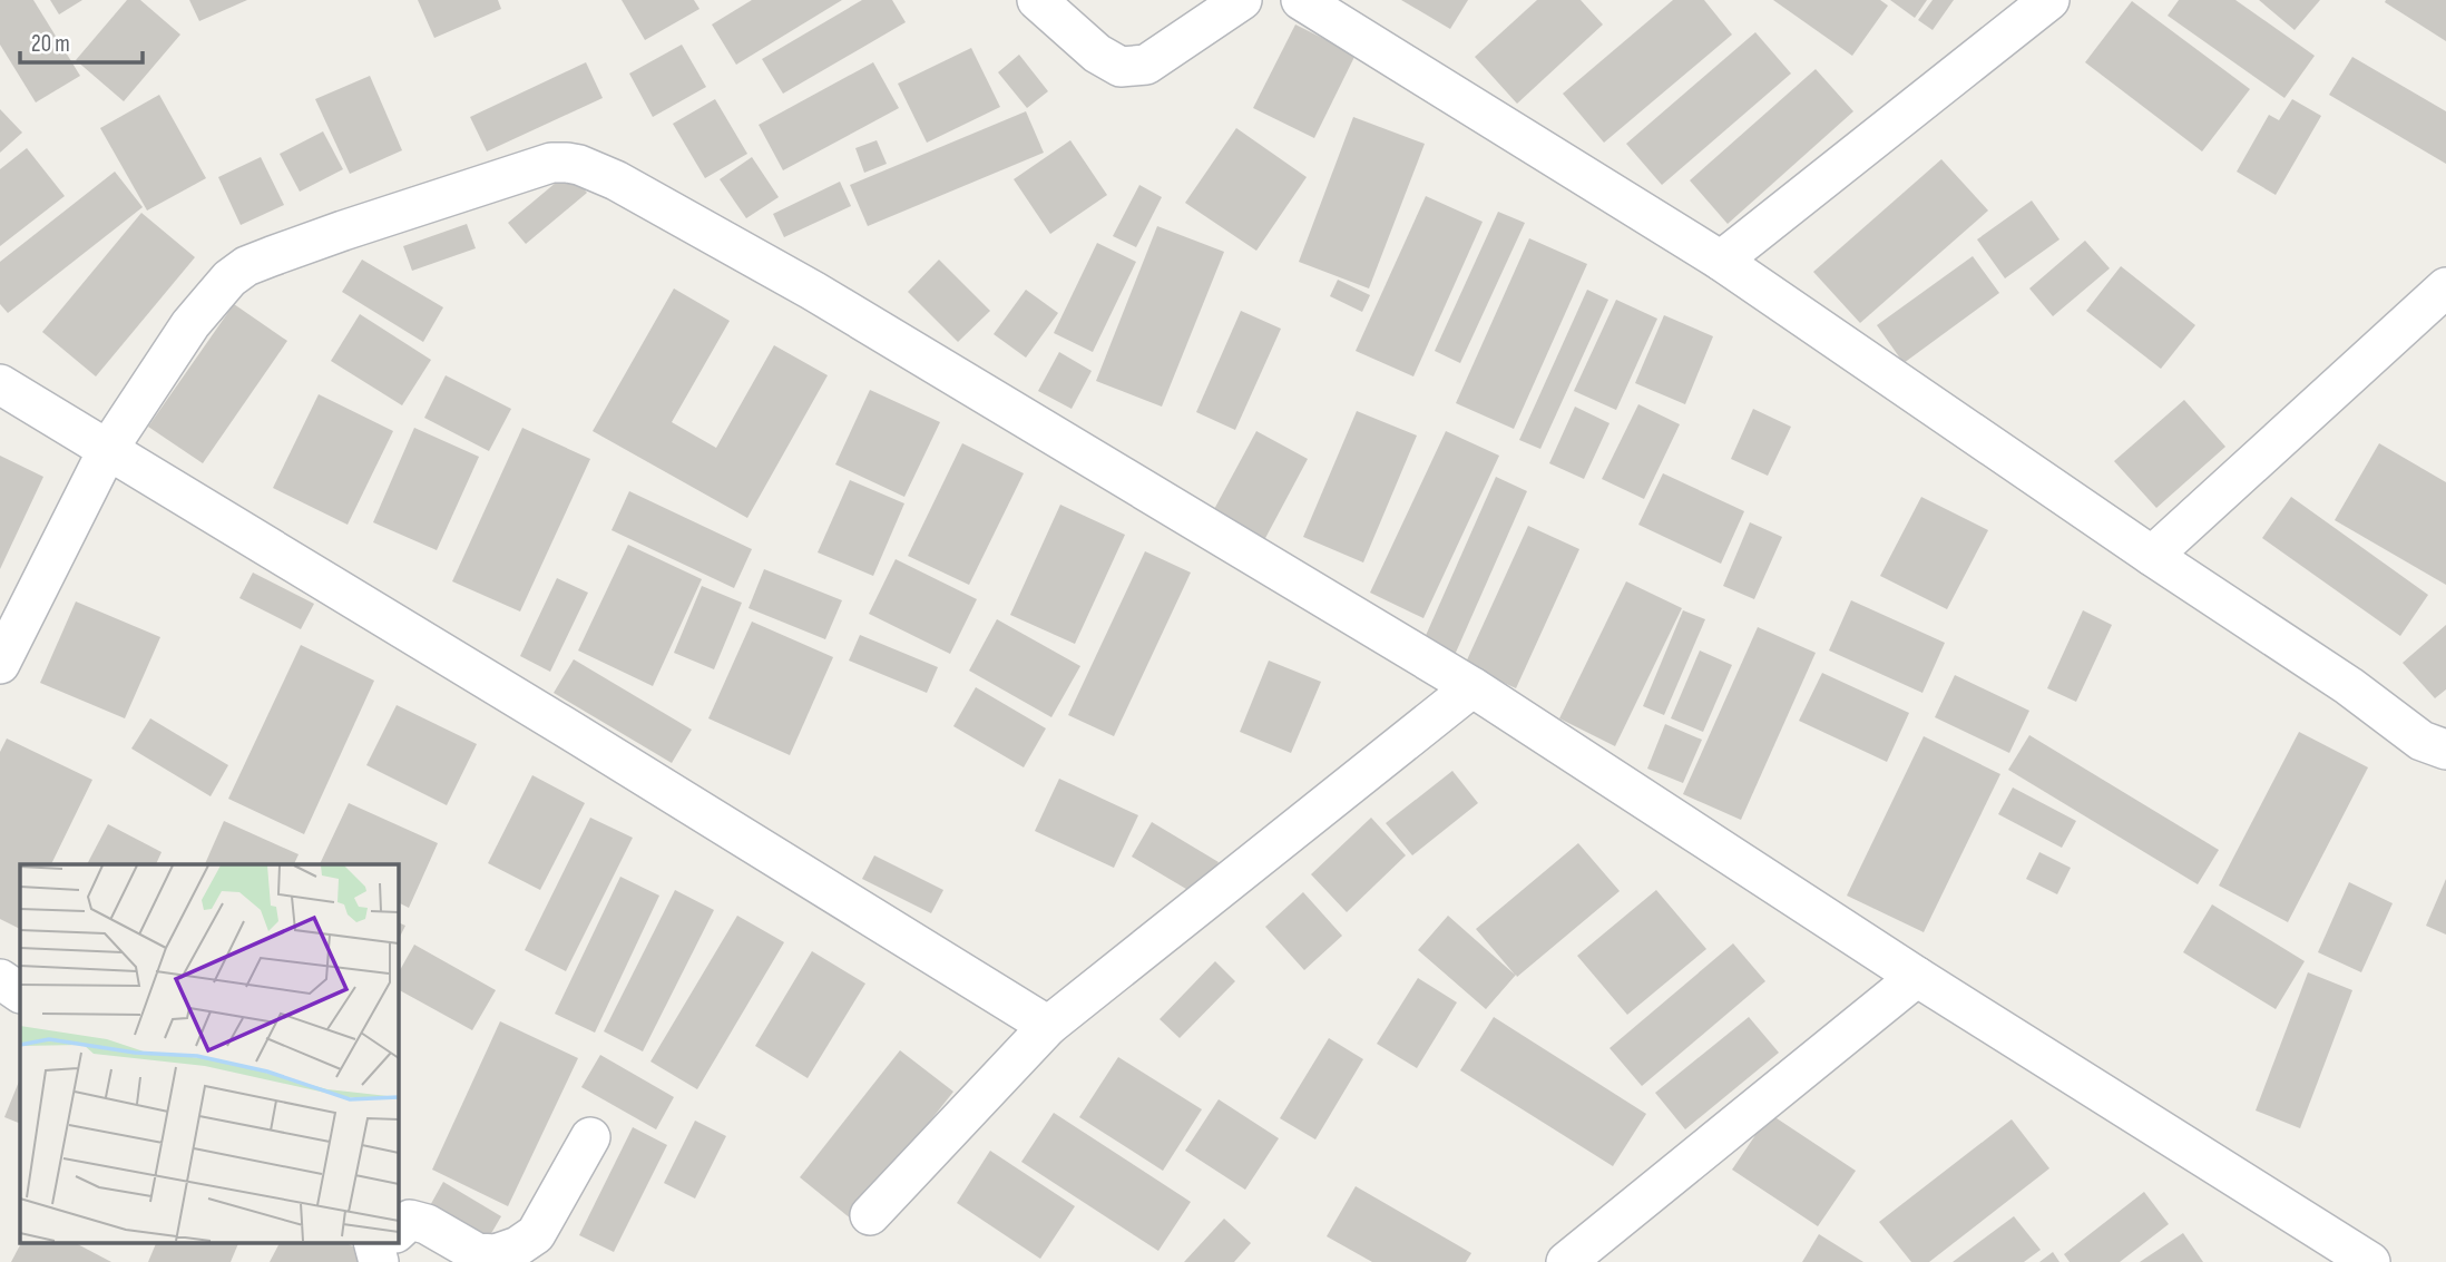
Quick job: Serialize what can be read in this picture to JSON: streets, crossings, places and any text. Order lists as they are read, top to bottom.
{
  "scale_bar": "20 m"
}
